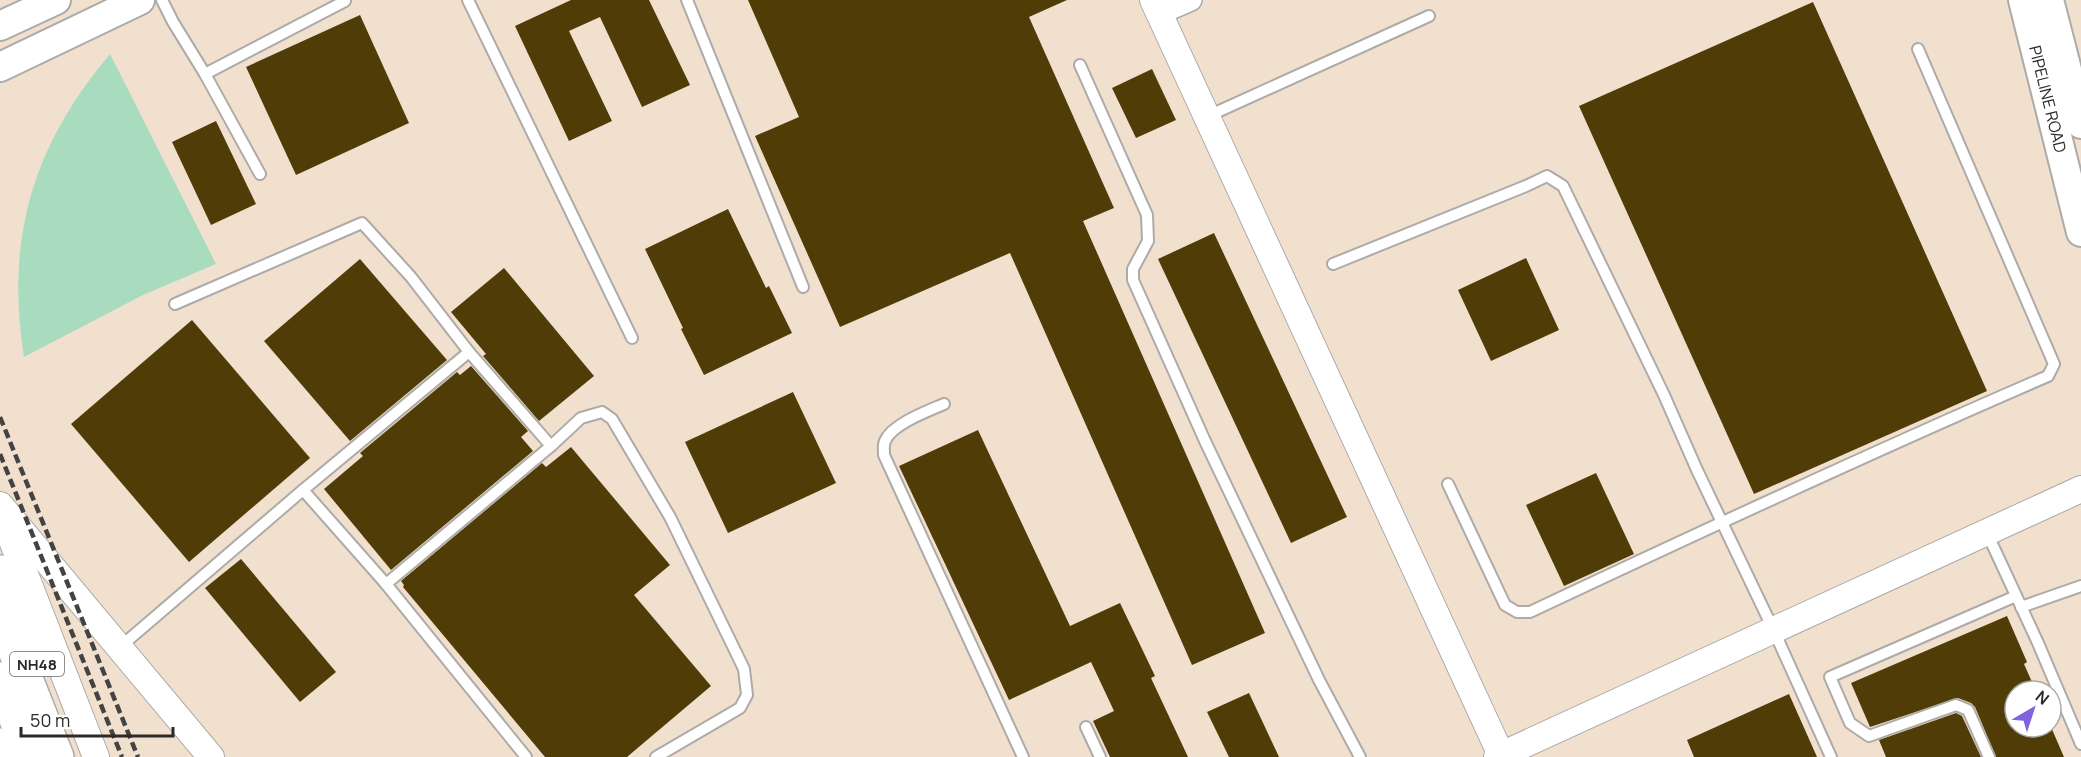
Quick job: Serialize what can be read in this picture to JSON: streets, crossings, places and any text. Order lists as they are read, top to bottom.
{
  "streets": {
    "highway": ["NH48"],
    "main road": ["PIPELINE ROAD"]
  },
  "scale_bar": "50 m",
  "north": "top right"
}
